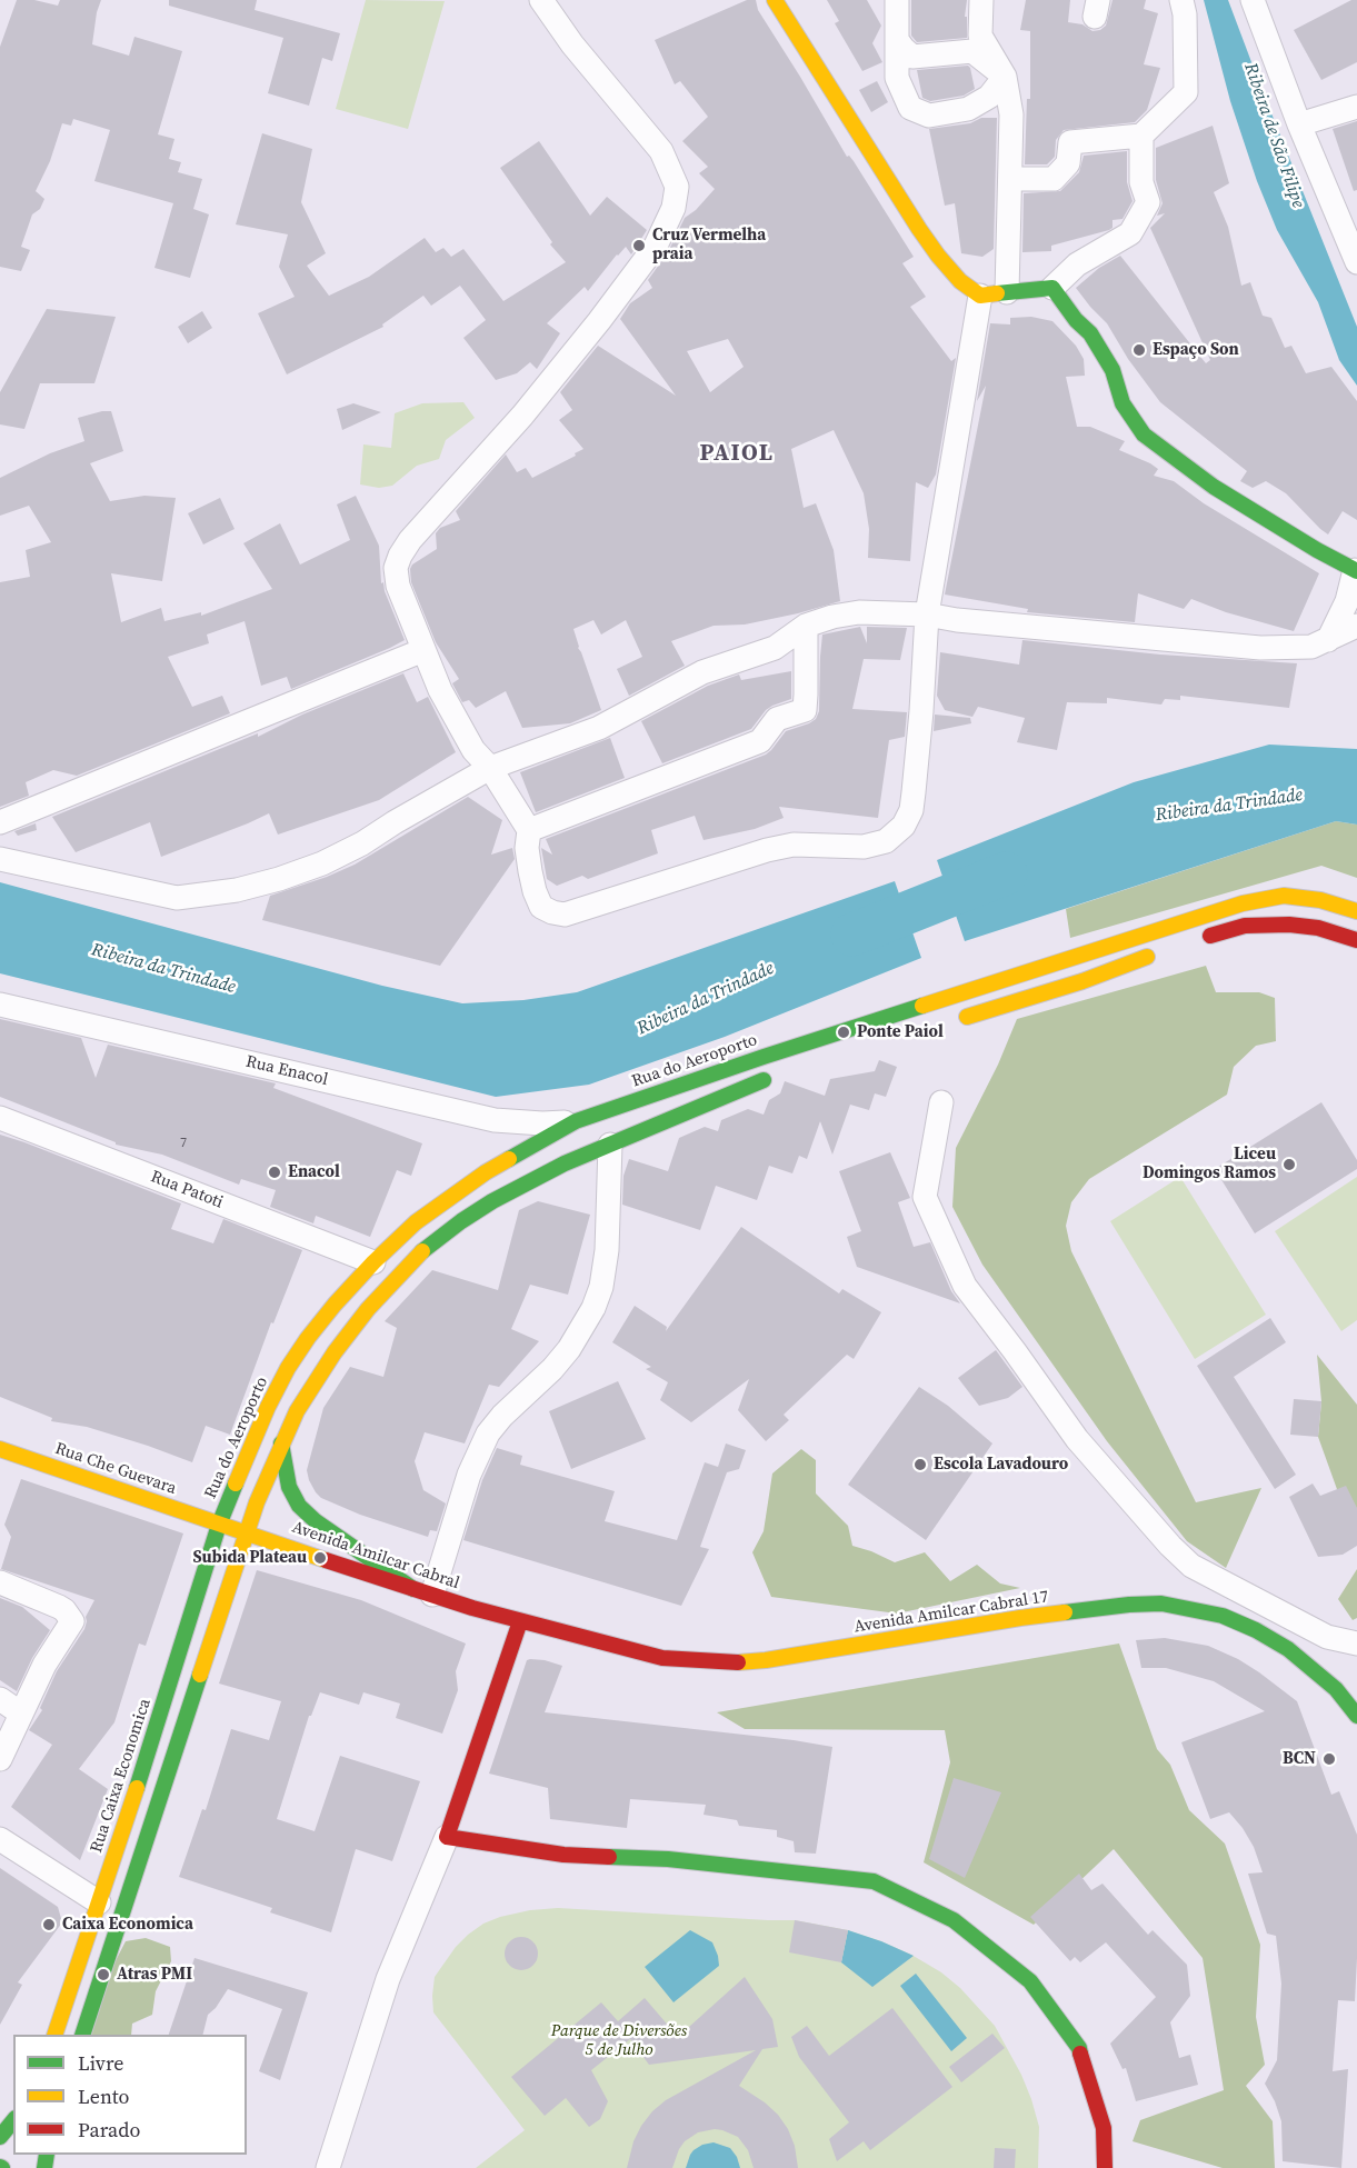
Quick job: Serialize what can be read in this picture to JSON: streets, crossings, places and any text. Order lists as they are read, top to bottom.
{
  "streets": {
    "main road": [
      "Rua do Aeroporto",
      "Rua Che Guevara",
      "Avenida Amilcar Cabral",
      "Avenida Amilcar Cabral 17",
      "Rua Caixa Economica"
    ],
    "street": ["Rua Enacol", "Rua Patoti"]
  },
  "crossings": [
    ["Rua do Aeroporto", "Rua Enacol"],
    ["Rua do Aeroporto", "Rua Patoti"],
    ["Rua do Aeroporto", "Rua Che Guevara"],
    ["Rua do Aeroporto", "Avenida Amilcar Cabral"],
    ["Rua do Aeroporto", "Rua Caixa Economica"],
    ["Rua Che Guevara", "Avenida Amilcar Cabral"],
    ["Rua Che Guevara", "Rua Caixa Economica"],
    ["Avenida Amilcar Cabral", "Avenida Amilcar Cabral 17"],
    ["Avenida Amilcar Cabral", "Rua Caixa Economica"]
  ],
  "districts": ["PAIOL"],
  "water": ["Ribeira de São Filipe", "Ribeira da Trindade"],
  "parks": ["Parque de Diversões 5 de Julho"],
  "places": [
    "Cruz Vermelha praia",
    "Espaço Son",
    "Ponte Paiol",
    "Liceu Domingos Ramos",
    "Enacol",
    "Escola Lavadouro",
    "Subida Plateau",
    "BCN",
    "Caixa Economica",
    "Atras PMI"
  ],
  "house_numbers": ["7"],
  "legend": ["Livre", "Lento", "Parado"]
}
